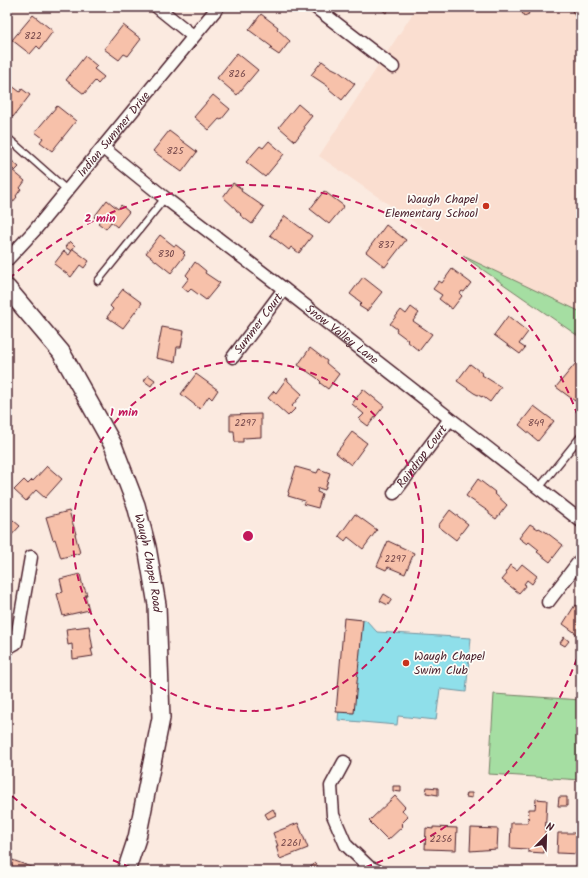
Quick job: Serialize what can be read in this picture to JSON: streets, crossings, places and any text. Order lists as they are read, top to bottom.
{
  "streets": {
    "main road": ["Waugh Chapel Road"],
    "street": [
      "Indian Summer Drive",
      "Summer Court",
      "Snow Valley Lane",
      "Raindrop Court"
    ]
  },
  "crossings": [
    ["Indian Summer Drive", "Snow Valley Lane"],
    ["Summer Court", "Snow Valley Lane"],
    ["Snow Valley Lane", "Raindrop Court"]
  ],
  "places": ["Waugh Chapel Elementary School", "Waugh Chapel Swim Club"],
  "house_numbers": [
    "822",
    "826",
    "825",
    "837",
    "830",
    "2297",
    "849",
    "2297",
    "2256",
    "2261"
  ],
  "north": "top right",
  "rings": ["2 min", "1 min"]
}
